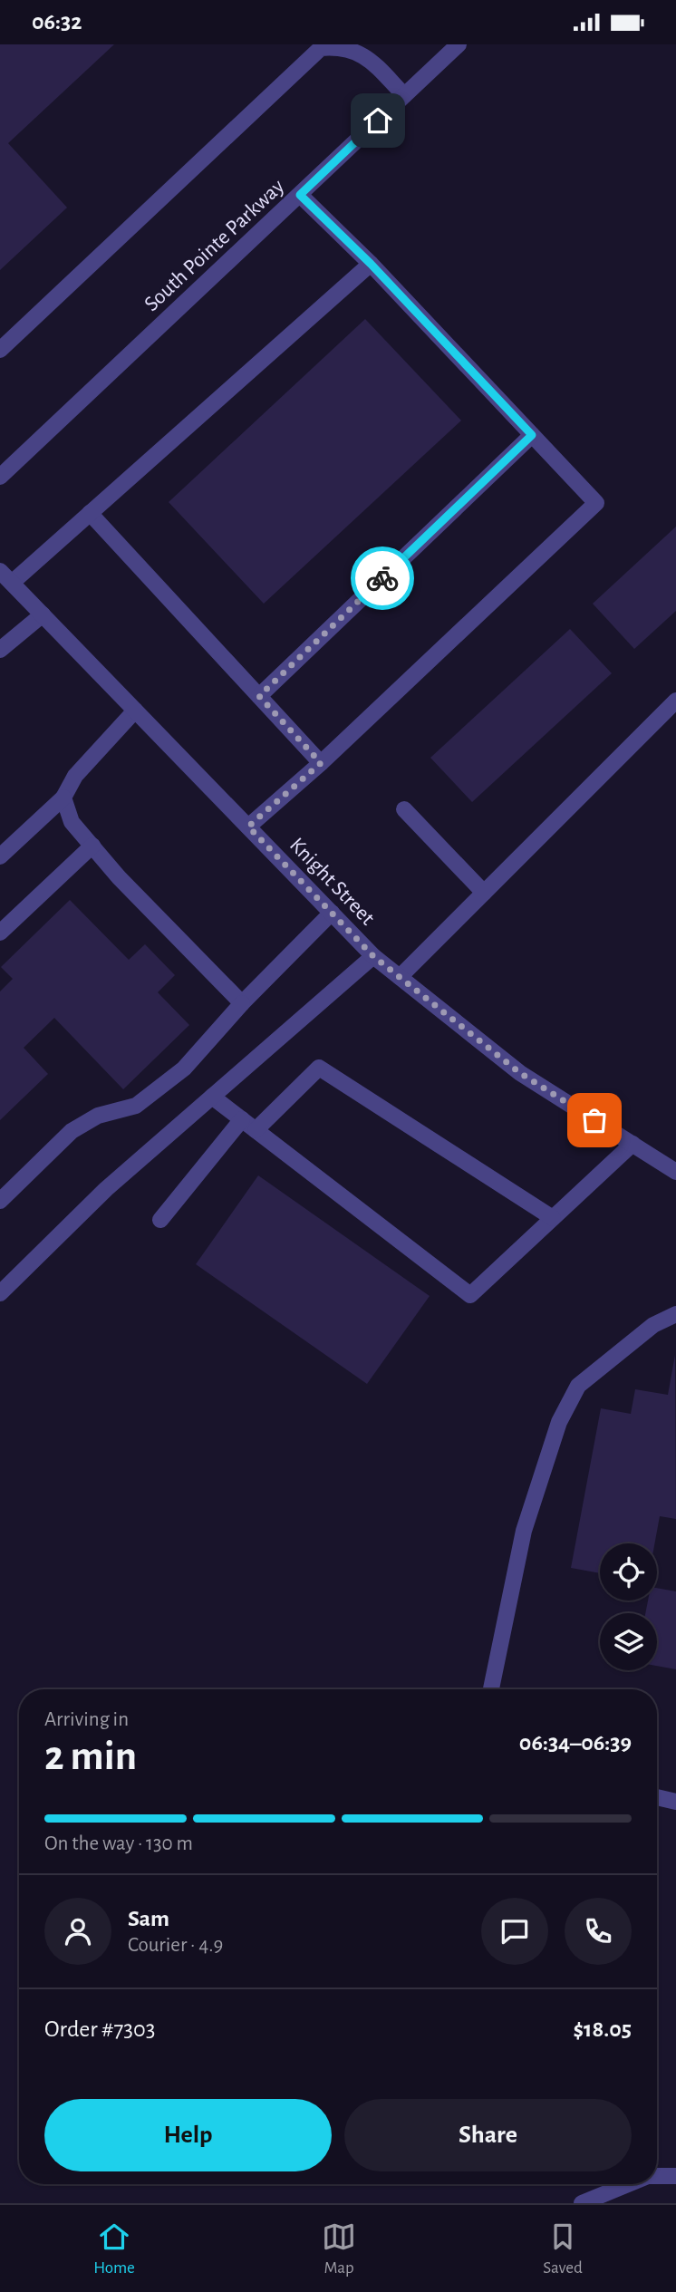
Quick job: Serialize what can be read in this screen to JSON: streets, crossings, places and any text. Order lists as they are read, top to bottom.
{
  "streets": {
    "street": ["South Pointe Parkway", "Knight Street"]
  },
  "page": {
    "status": "06:32",
    "heading": ["2 min", "Arriving in", "06:34–06:39"],
    "panel": [
      "Sam",
      "Courier · 4.9",
      "Order #7303",
      "$18.05"
    ],
    "bar": "On the way · 130 m",
    "buttons": ["Help", "Share"],
    "tabs": ["Home", "Map", "Saved"]
  }
}
